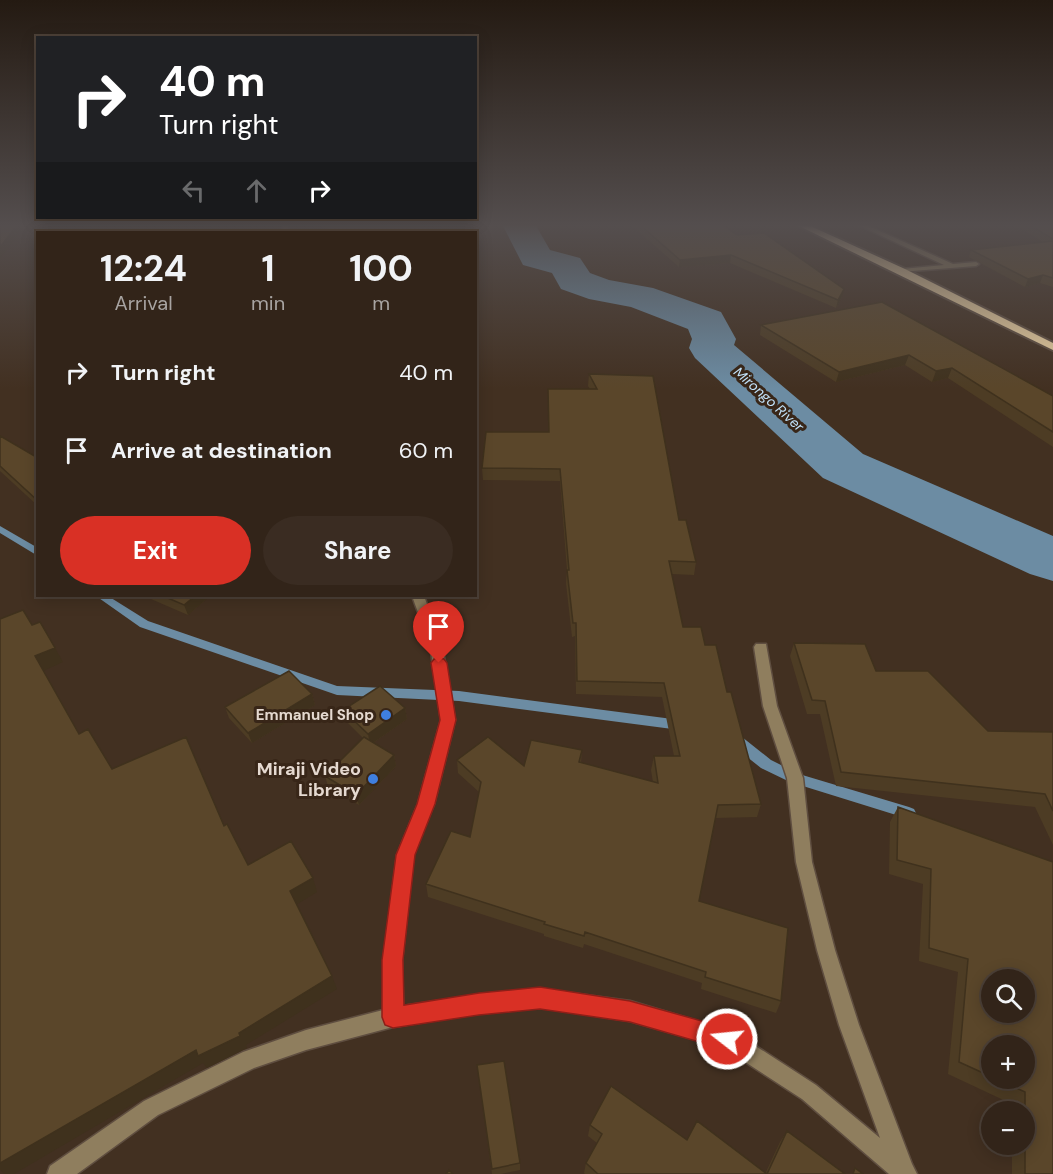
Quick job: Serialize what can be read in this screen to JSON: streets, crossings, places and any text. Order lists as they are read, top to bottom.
{
  "water": ["Mirongo River"],
  "places": ["Emmanuel Shop", "Miraji Video Library"],
  "page": {
    "turn": ["40 m", "Turn right"],
    "eta": [
      "12:24",
      "Arrival",
      "1",
      "min",
      "100",
      "m"
    ],
    "list": [
      {
        "name": "Turn right",
        "value": "40 m"
      },
      {
        "name": "Arrive at destination",
        "value": "60 m"
      }
    ],
    "buttons": ["Exit", "Share"],
    "map_buttons": ["+", "−"]
  }
}
